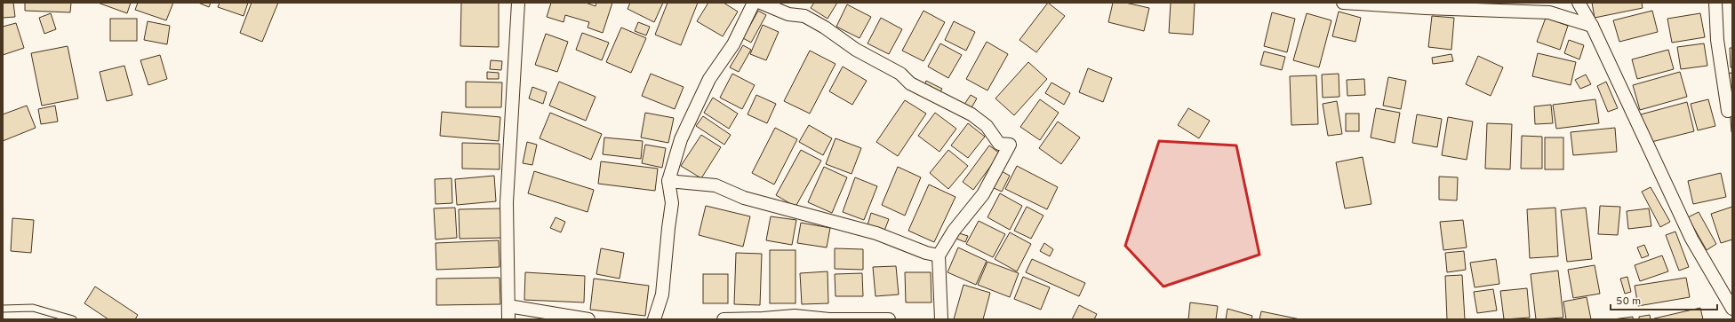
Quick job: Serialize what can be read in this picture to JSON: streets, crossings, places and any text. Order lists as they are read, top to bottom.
{
  "scale_bar": "50 m"
}
